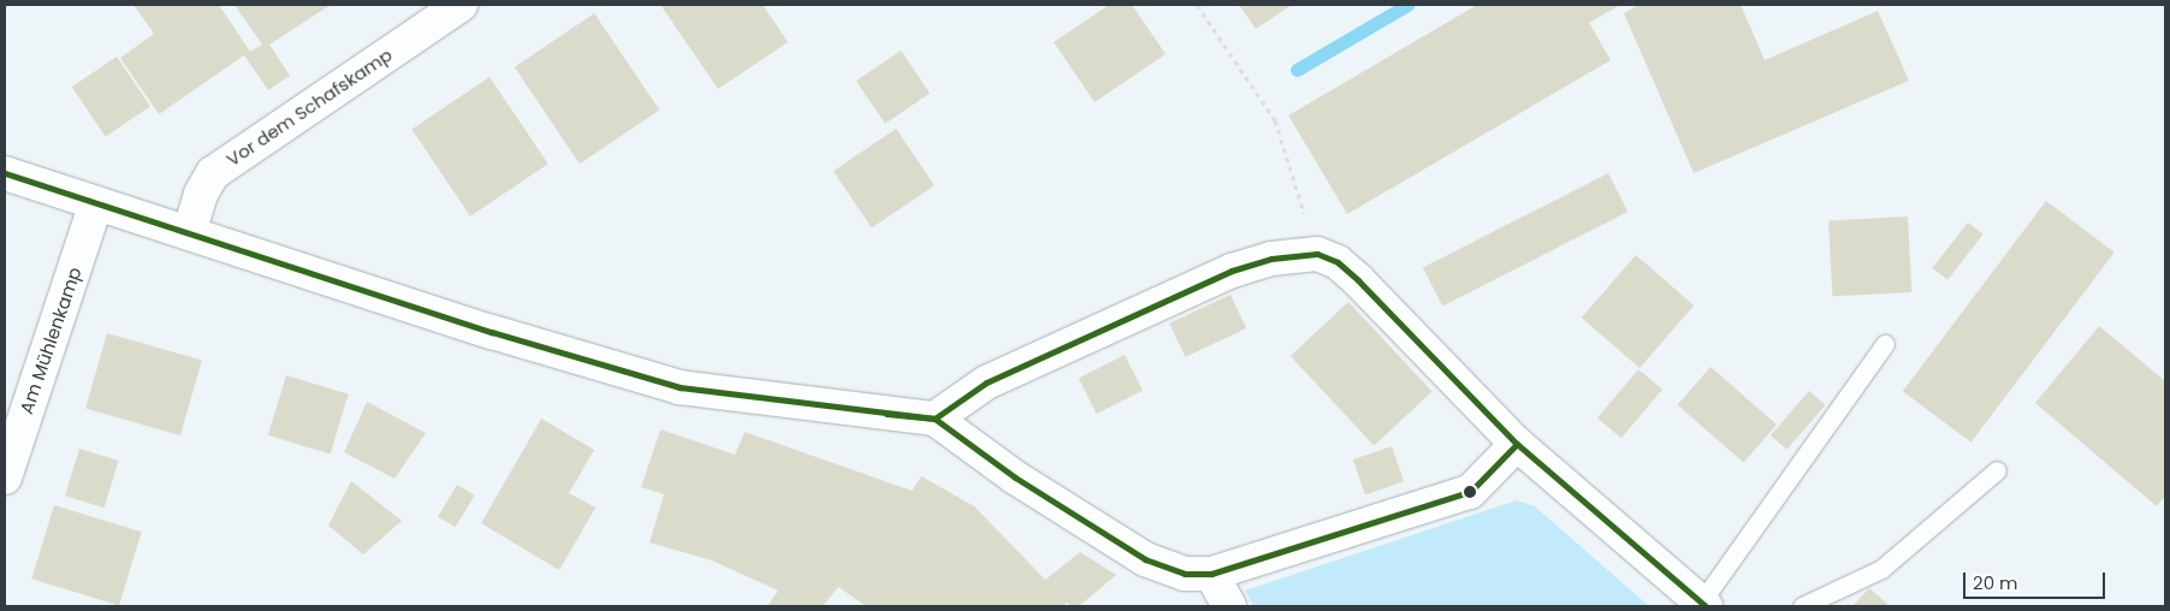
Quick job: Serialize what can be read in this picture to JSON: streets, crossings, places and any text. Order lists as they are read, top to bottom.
{
  "streets": {
    "street": ["Vor dem Schafskamp", "Am Mühlenkamp"]
  },
  "scale_bar": "20 m"
}
